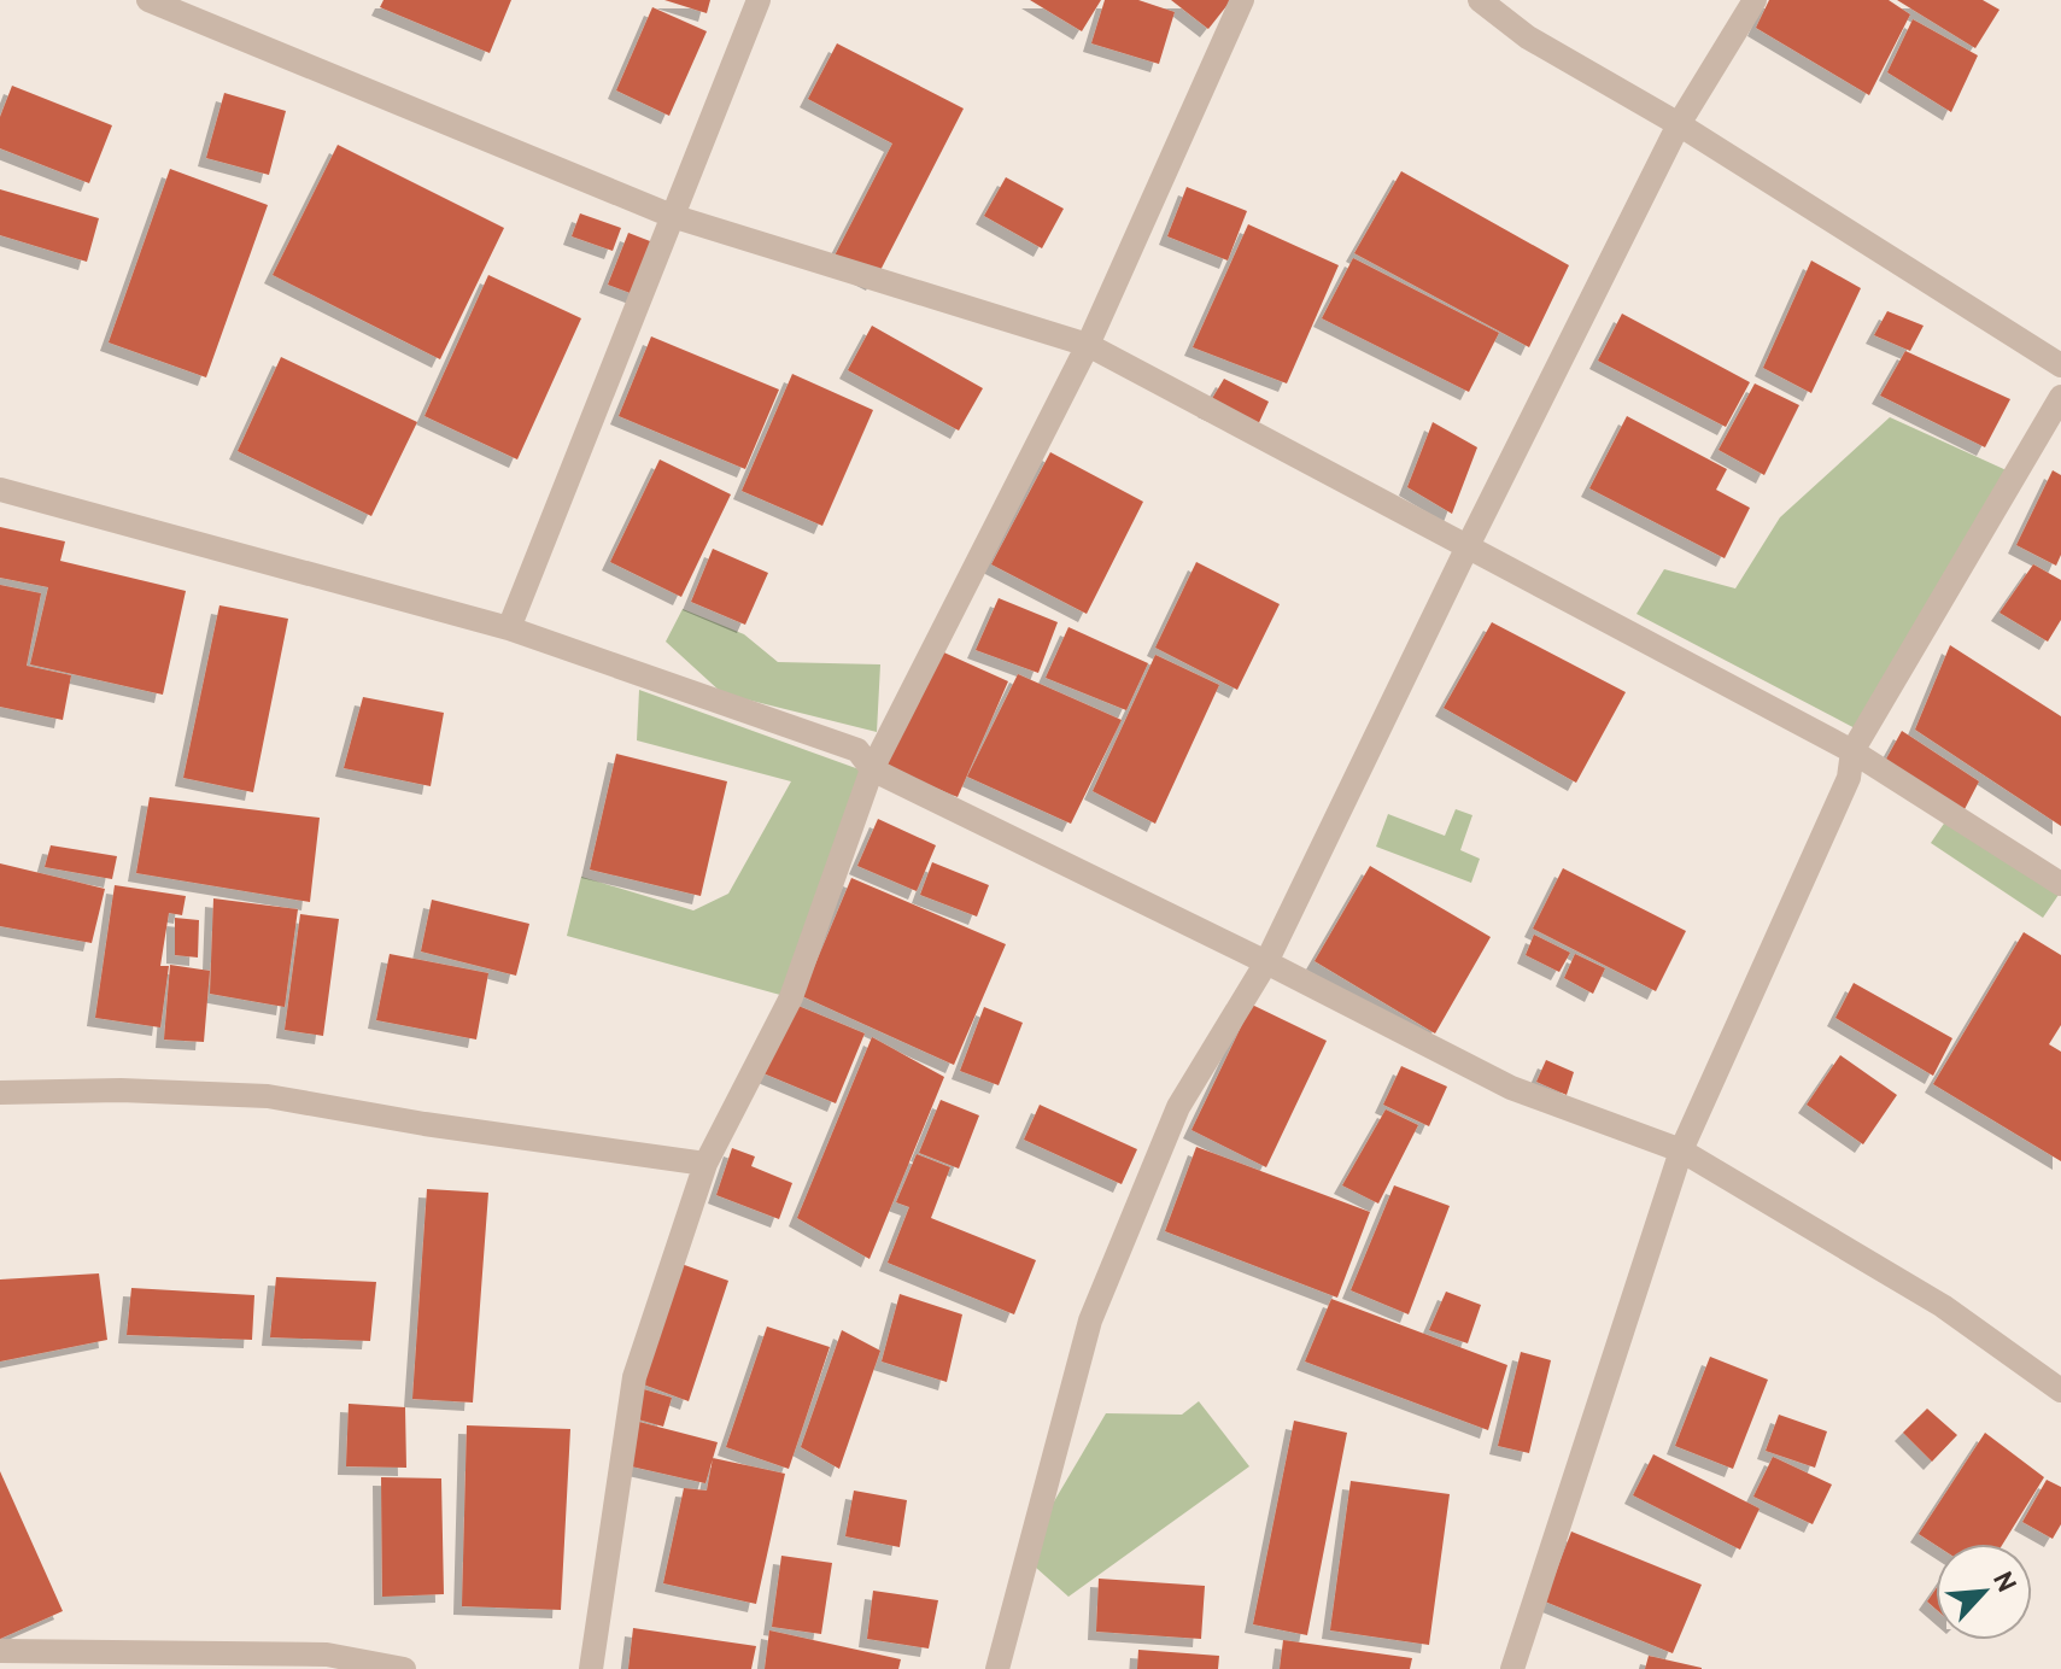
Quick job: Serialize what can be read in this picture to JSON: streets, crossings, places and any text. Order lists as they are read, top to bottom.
{
  "north": "top right"
}
